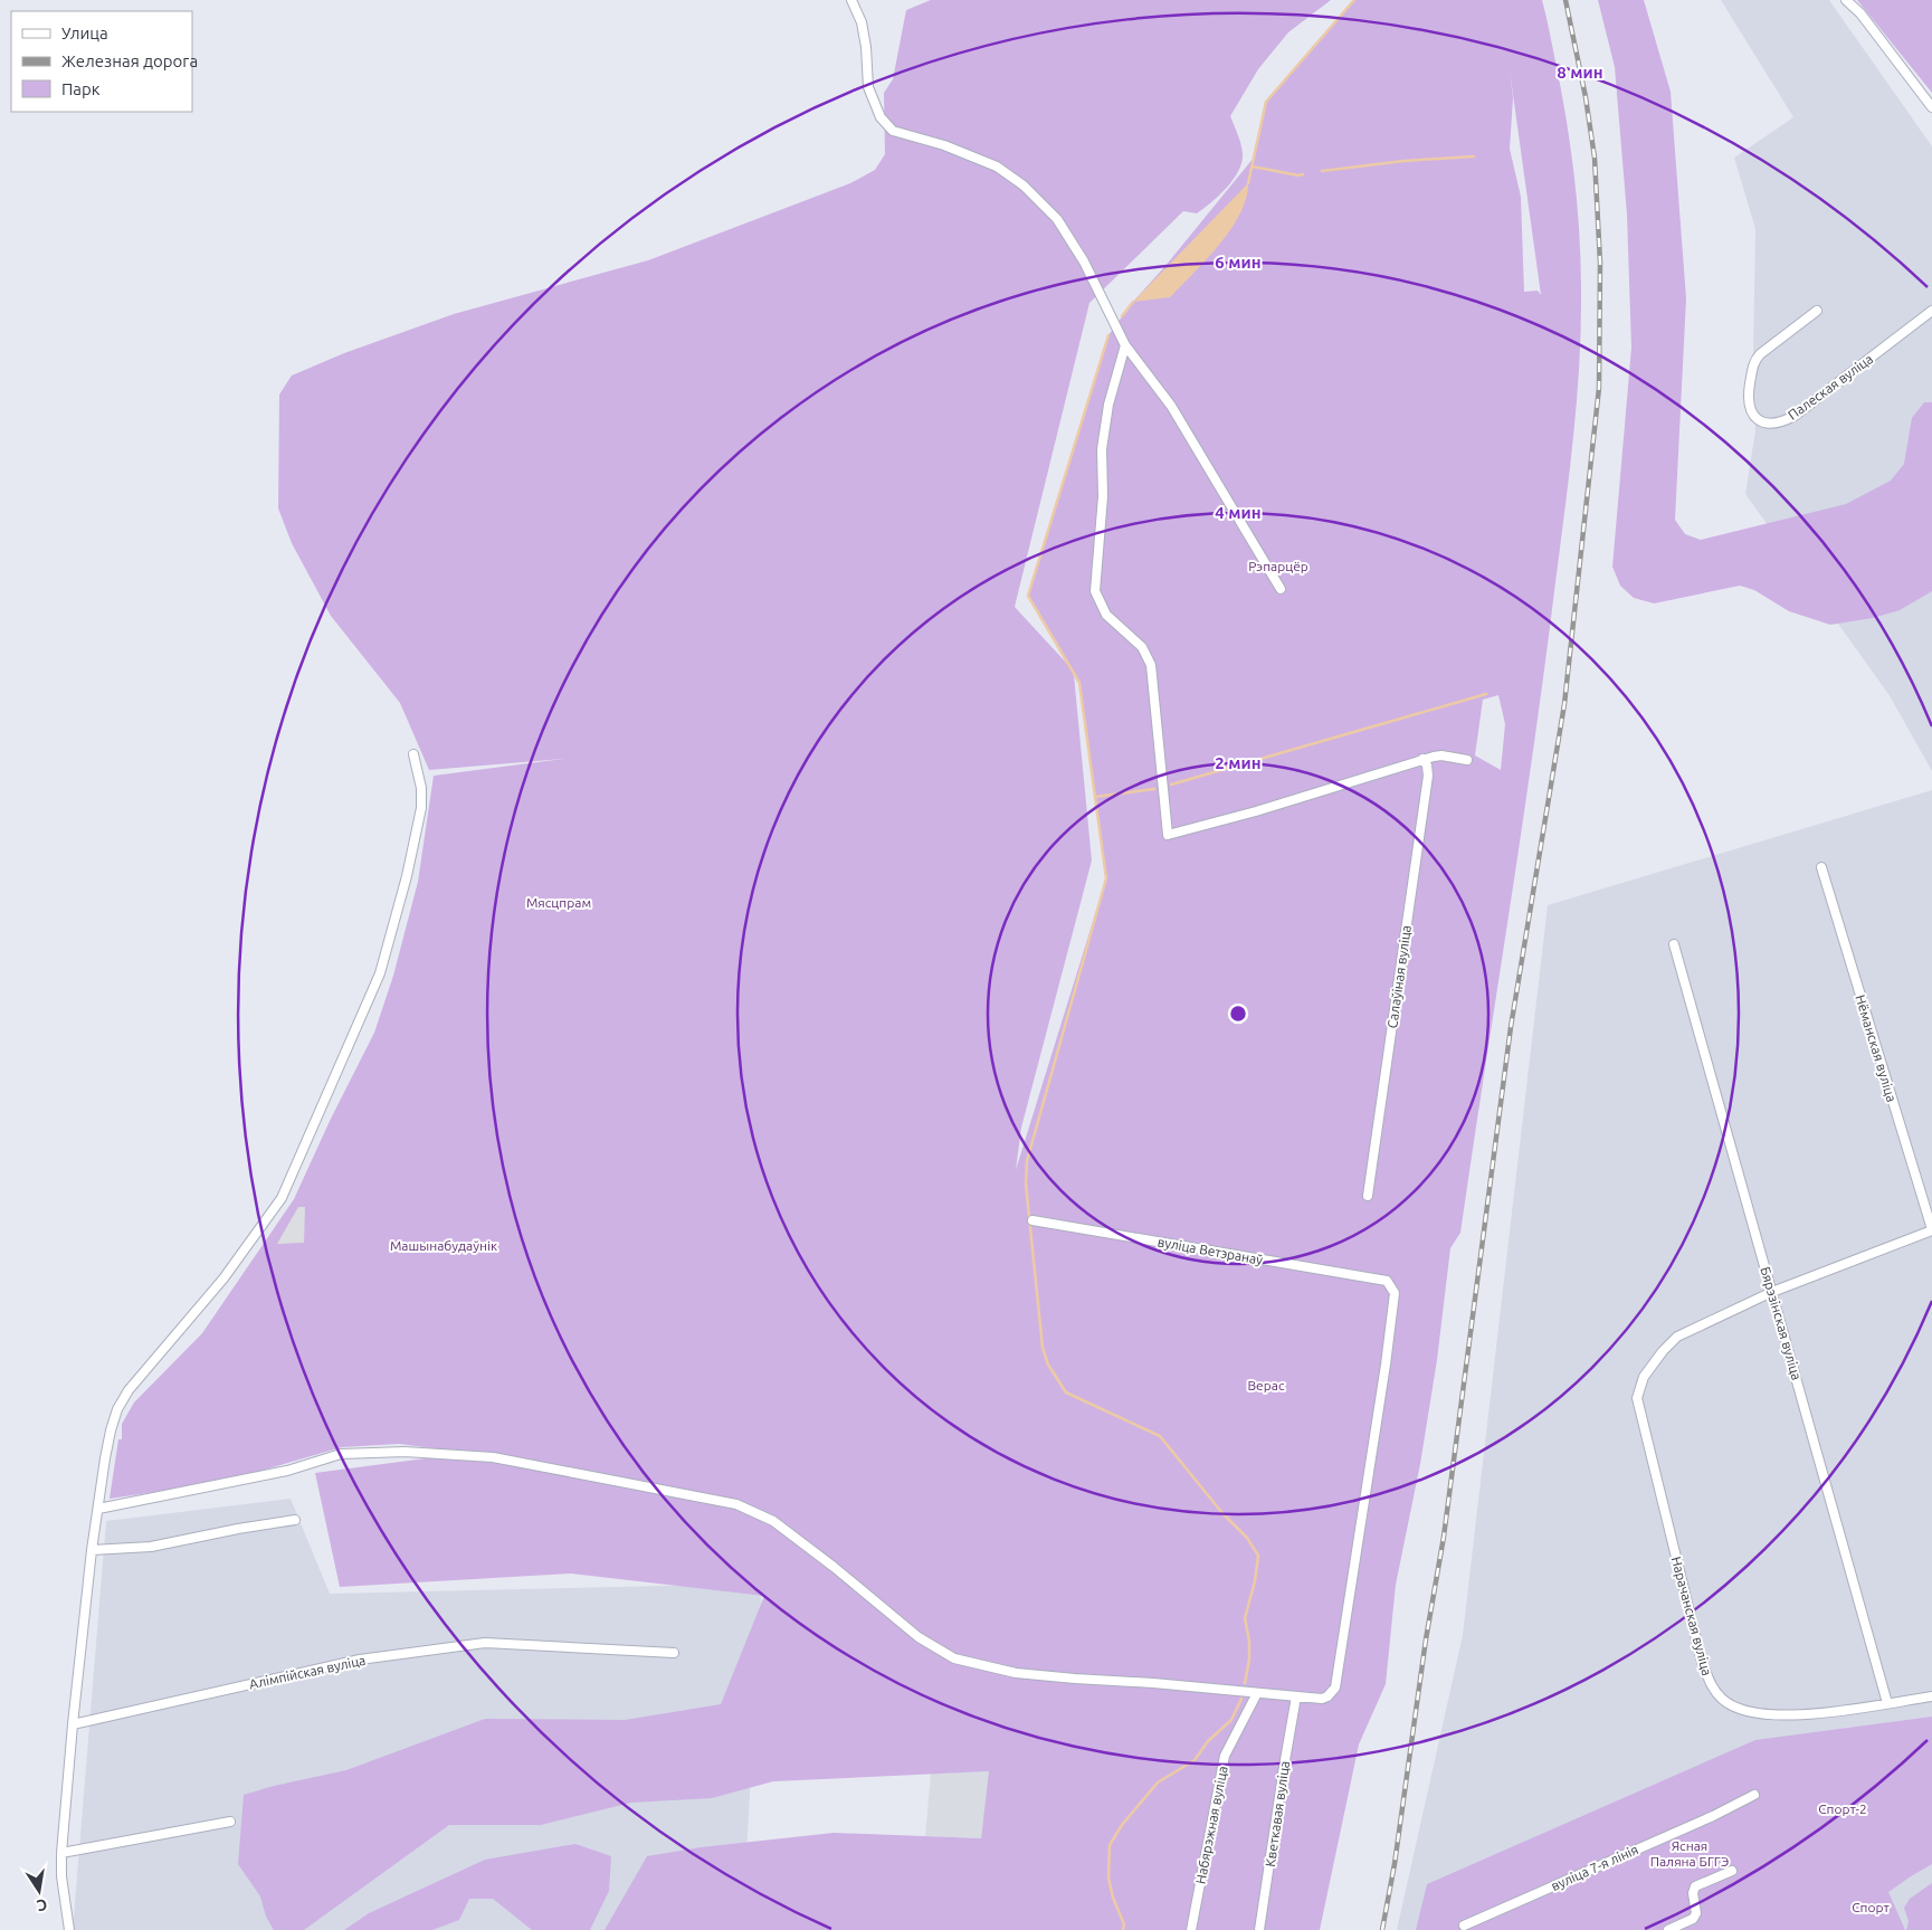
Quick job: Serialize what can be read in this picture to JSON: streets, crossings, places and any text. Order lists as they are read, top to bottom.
{
  "streets": {
    "street": [
      "Палеская вуліца",
      "Салаўіная вуліца",
      "Нёманская вуліца",
      "вуліца Ветэранаў",
      "Бярэзінская вуліца",
      "Нарачанская вуліца",
      "Алімпійская вуліца",
      "Кветкавая вуліца",
      "Набярэжная вуліца",
      "вуліца 7-я лінія"
    ]
  },
  "crossings": [
    ["вуліца Ветэранаў", "Кветкавая вуліца"],
    ["Бярэзінская вуліца", "Нарачанская вуліца"]
  ],
  "parks": [
    "Рэпарцёр",
    "Мясцпрам",
    "Машынабудаўнік",
    "Верас",
    "Спорт-2",
    "Ясная Паляна БГГЭ",
    "Спорт"
  ],
  "legend": ["Улица", "Железная дорога", "Парк"],
  "north": "bottom",
  "rings": [
    "8 мин",
    "6 мин",
    "4 мин",
    "2 мин"
  ]
}
